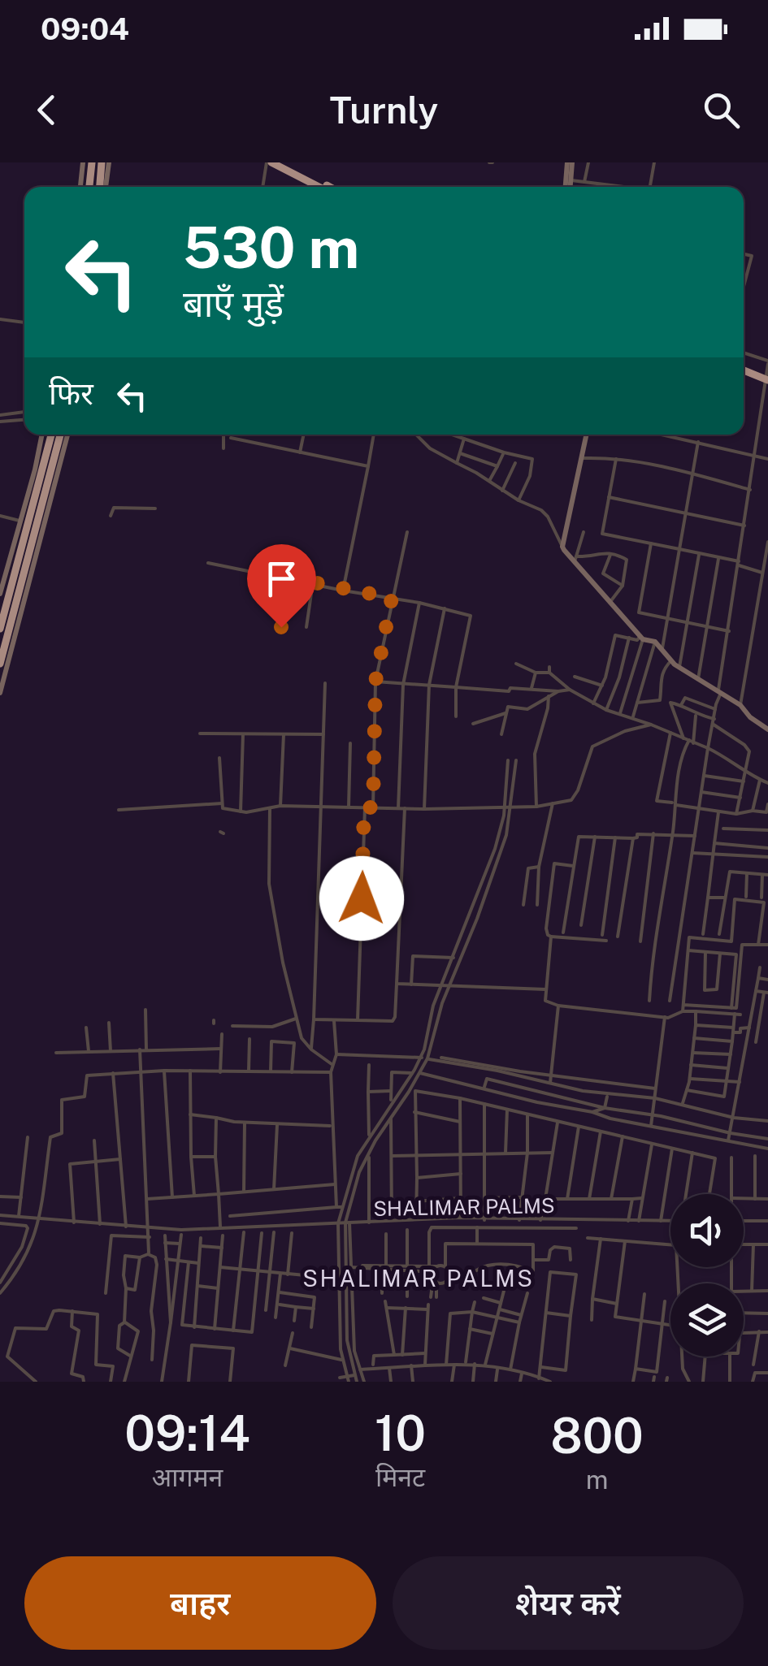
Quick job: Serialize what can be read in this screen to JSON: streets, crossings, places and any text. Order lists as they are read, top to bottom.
{
  "streets": {
    "street": ["SHALIMAR PALMS"]
  },
  "districts": ["SHALIMAR PALMS"],
  "page": {
    "status": "09:04",
    "header": "Turnly",
    "turn": ["530 m", "बाएँ मुड़ें"],
    "then": "फिर",
    "eta": [
      "09:14",
      "आगमन",
      "10",
      "मिनट",
      "800",
      "m"
    ],
    "buttons": ["बाहर", "शेयर करें"]
  }
}
